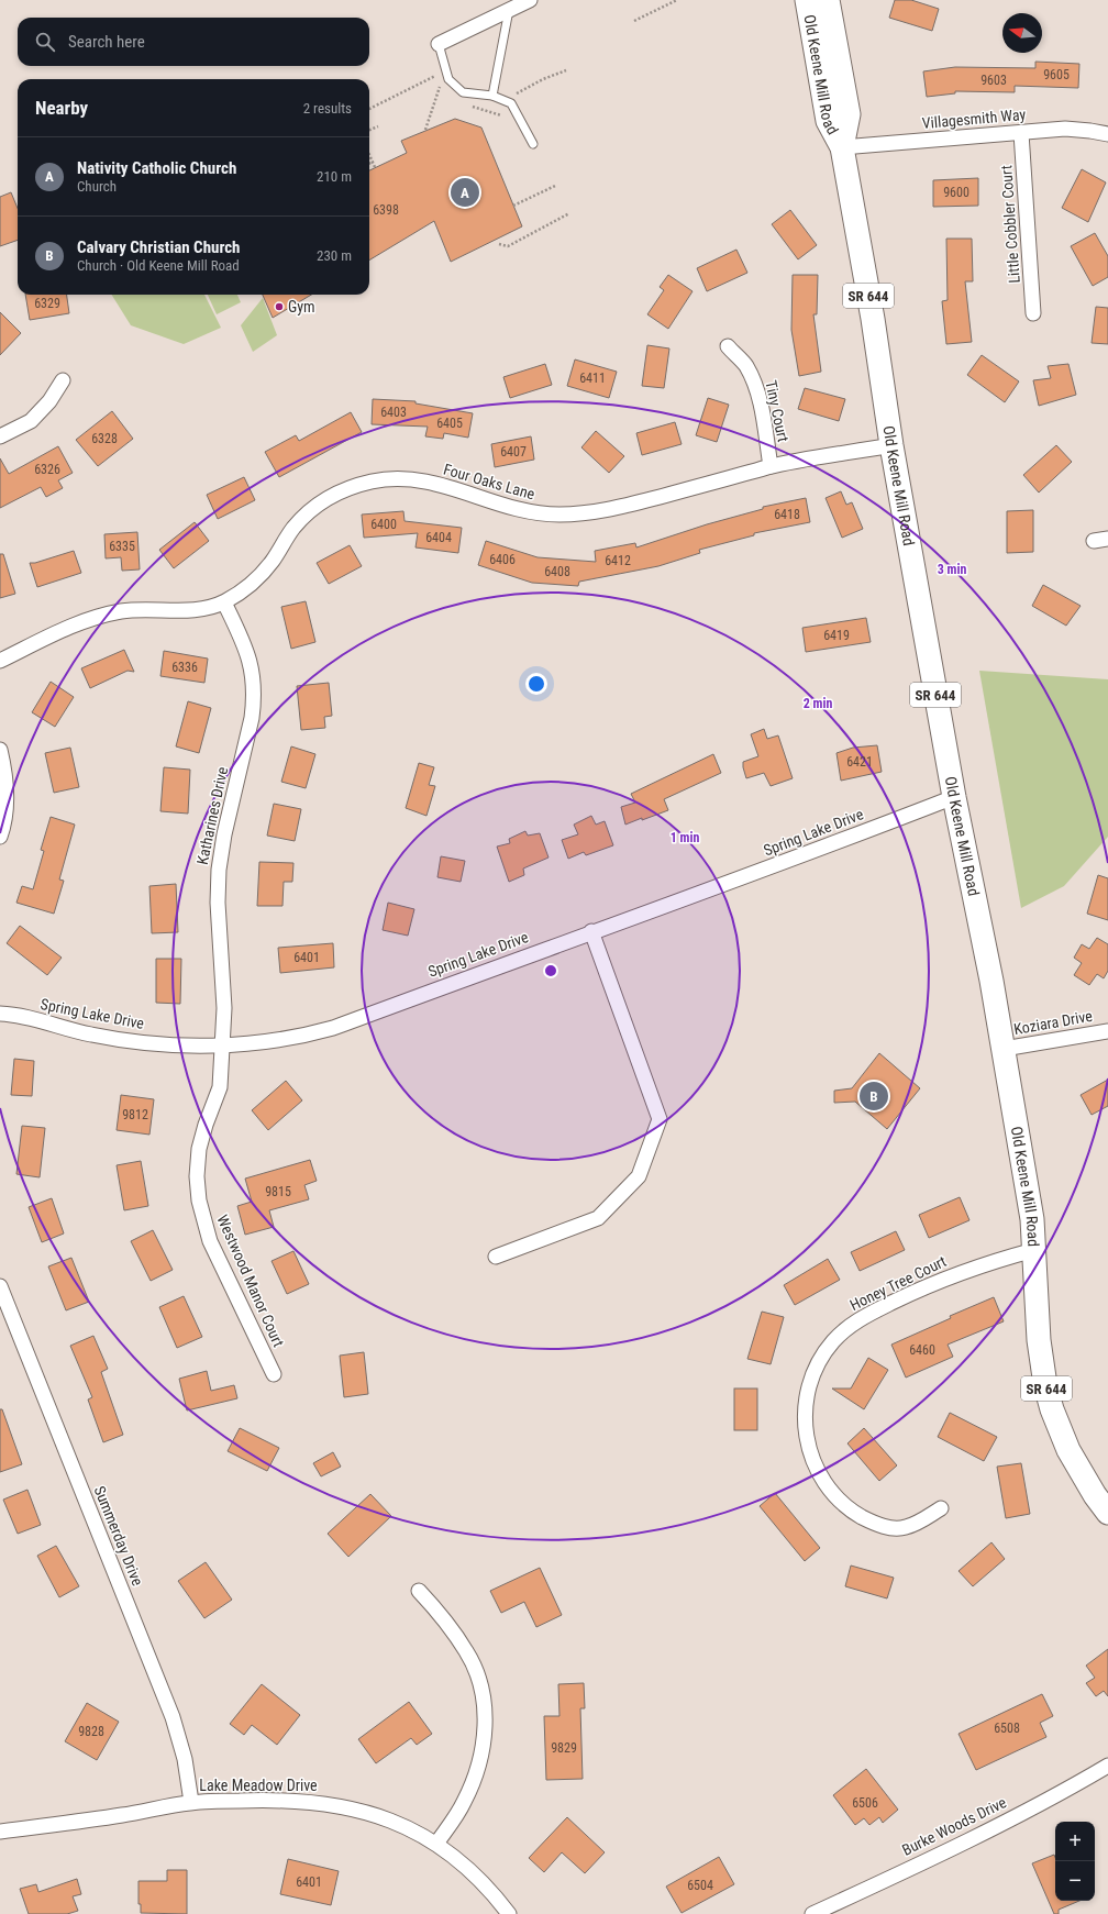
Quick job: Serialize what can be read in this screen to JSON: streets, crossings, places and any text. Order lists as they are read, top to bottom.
{
  "streets": {
    "main road": ["Old Keene Mill Road", "SR 644"],
    "street": [
      "Villagesmith Way",
      "Little Cobbler Court",
      "Tiny Court",
      "Four Oaks Lane",
      "Katharines Drive",
      "Spring Lake Drive",
      "Koziara Drive",
      "Westwood Manor Court",
      "Honey Tree Court",
      "Summerday Drive",
      "Lake Meadow Drive",
      "Burke Woods Drive"
    ]
  },
  "crossings": [
    ["Old Keene Mill Road", "Villagesmith Way"],
    ["Old Keene Mill Road", "Four Oaks Lane"],
    ["Old Keene Mill Road", "Spring Lake Drive"],
    ["Old Keene Mill Road", "Koziara Drive"],
    ["Old Keene Mill Road", "Honey Tree Court"],
    ["Villagesmith Way", "Little Cobbler Court"],
    ["Tiny Court", "Four Oaks Lane"],
    ["Four Oaks Lane", "Katharines Drive"],
    ["Katharines Drive", "Spring Lake Drive"],
    ["Katharines Drive", "Westwood Manor Court"],
    ["Spring Lake Drive", "Westwood Manor Court"],
    ["Summerday Drive", "Lake Meadow Drive"]
  ],
  "places": ["Gym"],
  "house_numbers": [
    "9605",
    "9603",
    "9600",
    "6398",
    "6329",
    "6411",
    "6403",
    "6405",
    "6328",
    "6407",
    "6326",
    "6418",
    "6400",
    "6404",
    "6335",
    "6406",
    "6412",
    "6408",
    "6419",
    "6336",
    "6421",
    "6401",
    "9812",
    "9815",
    "6460",
    "6508",
    "9828",
    "9829",
    "6506",
    "6401",
    "6504"
  ],
  "north": "left",
  "page": {
    "search": "Search here",
    "heading": ["Nearby", "2 results"],
    "list": [
      {
        "mark": "A",
        "name": "Nativity Catholic Church",
        "note": "Church",
        "value": "210 m"
      },
      {
        "mark": "B",
        "name": "Calvary Christian Church",
        "note": "Church · Old Keene Mill Road",
        "value": "230 m"
      }
    ],
    "pins": ["A", "B"],
    "map_buttons": ["+", "−"]
  },
  "rings": ["3 min", "2 min", "1 min"]
}
